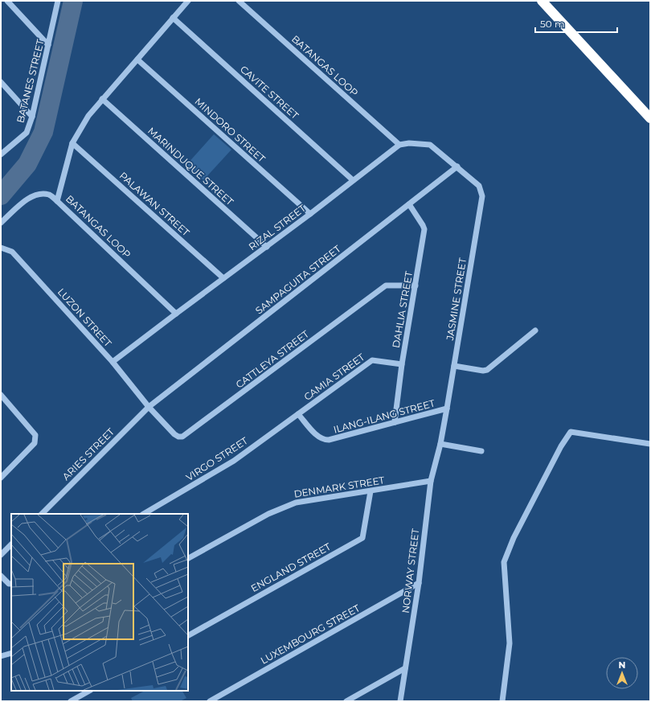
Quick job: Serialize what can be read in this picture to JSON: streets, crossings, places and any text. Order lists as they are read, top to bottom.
{
  "streets": {
    "street": [
      "BATANGAS LOOP",
      "BATANES STREET",
      "CAVITE STREET",
      "MINDORO STREET",
      "MARINDUQUE STREET",
      "PALAWAN STREET",
      "RIZAL STREET",
      "SAMPAGUITA STREET",
      "JASMINE STREET",
      "DAHLIA STREET",
      "LUZON STREET",
      "CATTLEYA STREET",
      "CAMIA STREET",
      "ILANG-ILANG STREET",
      "ARIES STREET",
      "VIRGO STREET",
      "DENMARK STREET",
      "ENGLAND STREET",
      "NORWAY STREET",
      "LUXEMBOURG STREET"
    ]
  },
  "crossings": [
    ["BATANGAS LOOP", "CAVITE STREET"],
    ["BATANGAS LOOP", "MINDORO STREET"],
    ["BATANGAS LOOP", "MARINDUQUE STREET"],
    ["BATANGAS LOOP", "PALAWAN STREET"],
    ["BATANGAS LOOP", "RIZAL STREET"],
    ["CAVITE STREET", "RIZAL STREET"],
    ["MINDORO STREET", "RIZAL STREET"],
    ["MARINDUQUE STREET", "RIZAL STREET"],
    ["PALAWAN STREET", "RIZAL STREET"],
    ["RIZAL STREET", "LUZON STREET"],
    ["SAMPAGUITA STREET", "JASMINE STREET"],
    ["SAMPAGUITA STREET", "DAHLIA STREET"],
    ["SAMPAGUITA STREET", "LUZON STREET"],
    ["SAMPAGUITA STREET", "CATTLEYA STREET"],
    ["SAMPAGUITA STREET", "ARIES STREET"],
    ["JASMINE STREET", "ILANG-ILANG STREET"],
    ["JASMINE STREET", "NORWAY STREET"],
    ["DAHLIA STREET", "CATTLEYA STREET"],
    ["DAHLIA STREET", "CAMIA STREET"],
    ["DAHLIA STREET", "ILANG-ILANG STREET"],
    ["LUZON STREET", "CATTLEYA STREET"],
    ["LUZON STREET", "ARIES STREET"],
    ["CATTLEYA STREET", "ARIES STREET"],
    ["CAMIA STREET", "ILANG-ILANG STREET"],
    ["CAMIA STREET", "VIRGO STREET"],
    ["ILANG-ILANG STREET", "VIRGO STREET"],
    ["DENMARK STREET", "ENGLAND STREET"],
    ["DENMARK STREET", "NORWAY STREET"],
    ["NORWAY STREET", "LUXEMBOURG STREET"]
  ],
  "scale_bar": "50 m",
  "north": "top"
}
